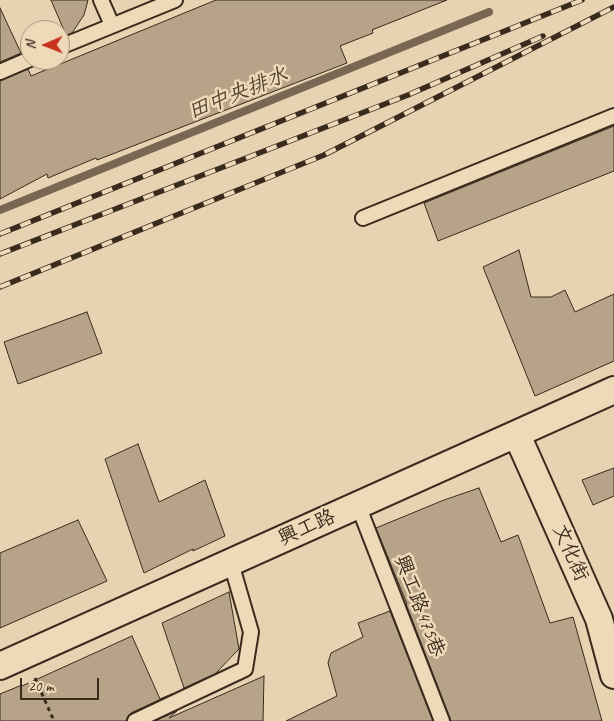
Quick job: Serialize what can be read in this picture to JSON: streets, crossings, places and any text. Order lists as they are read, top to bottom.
{
  "streets": {
    "street": ["興工路", "文化街"],
    "lane": ["興工路475巷"]
  },
  "crossings": [
    ["興工路", "文化街"],
    ["興工路", "興工路475巷"]
  ],
  "water": ["田中央排水"],
  "scale_bar": "20 m",
  "north": "left"
}
